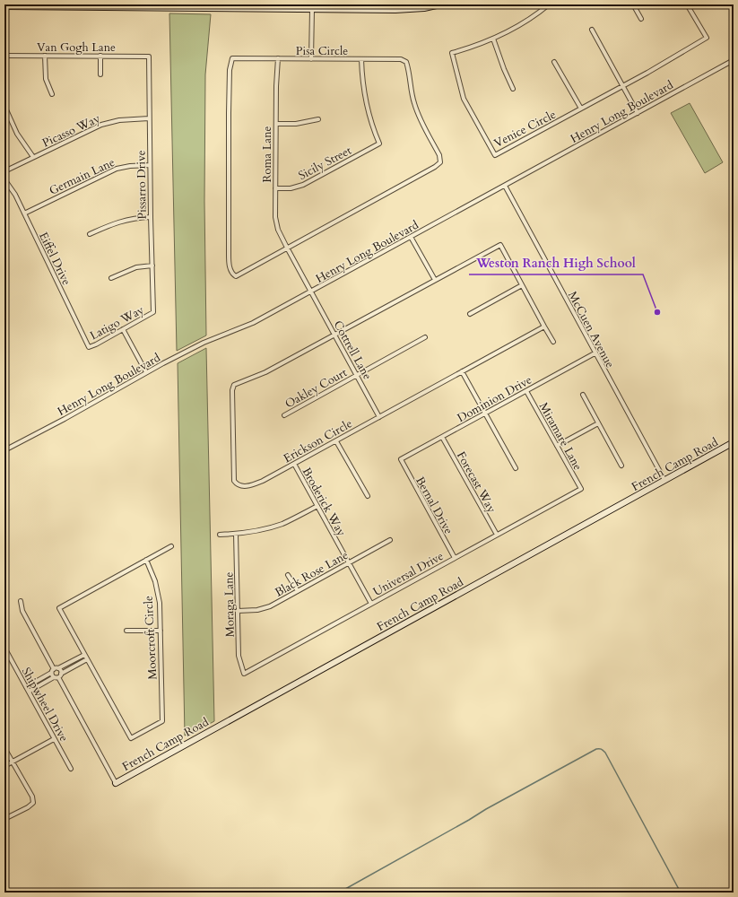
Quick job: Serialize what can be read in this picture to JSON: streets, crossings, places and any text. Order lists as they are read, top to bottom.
{
  "streets": {
    "street": [
      "Van Gogh Lane",
      "Pisa Circle",
      "Henry Long Boulevard",
      "Venice Circle",
      "Picasso Way",
      "Roma Lane",
      "Sicily Street",
      "Germain Lane",
      "Pissarro Drive",
      "Eiffel Drive",
      "Latigo Way",
      "McCuen Avenue",
      "Cottrell Lane",
      "Oakley Court",
      "Dominion Drive",
      "Miramare Lane",
      "Erickson Circle",
      "French Camp Road",
      "Forecast Way",
      "Broderick Way",
      "Bernal Drive",
      "Black Rose Lane",
      "Universal Drive",
      "Moraga Lane",
      "Moorcroft Circle",
      "Shipwheel Drive"
    ]
  },
  "crossings": [
    ["Van Gogh Lane", "Pissarro Drive"],
    ["Pisa Circle", "Roma Lane"],
    ["Pisa Circle", "Sicily Street"],
    ["Henry Long Boulevard", "McCuen Avenue"],
    ["Henry Long Boulevard", "Cottrell Lane"],
    ["Picasso Way", "Pissarro Drive"],
    ["Roma Lane", "Sicily Street"],
    ["Germain Lane", "Pissarro Drive"],
    ["Germain Lane", "Eiffel Drive"],
    ["Pissarro Drive", "Latigo Way"],
    ["Eiffel Drive", "Latigo Way"],
    ["McCuen Avenue", "Dominion Drive"],
    ["McCuen Avenue", "French Camp Road"],
    ["Cottrell Lane", "Oakley Court"],
    ["Cottrell Lane", "Erickson Circle"],
    ["Dominion Drive", "Miramare Lane"],
    ["Dominion Drive", "Forecast Way"],
    ["Dominion Drive", "Bernal Drive"],
    ["Miramare Lane", "Universal Drive"],
    ["Erickson Circle", "Broderick Way"],
    ["Forecast Way", "Universal Drive"],
    ["Broderick Way", "Black Rose Lane"],
    ["Broderick Way", "Universal Drive"],
    ["Bernal Drive", "Universal Drive"],
    ["Black Rose Lane", "Moraga Lane"],
    ["Universal Drive", "Moraga Lane"]
  ],
  "places": ["Weston Ranch High School"]
}
